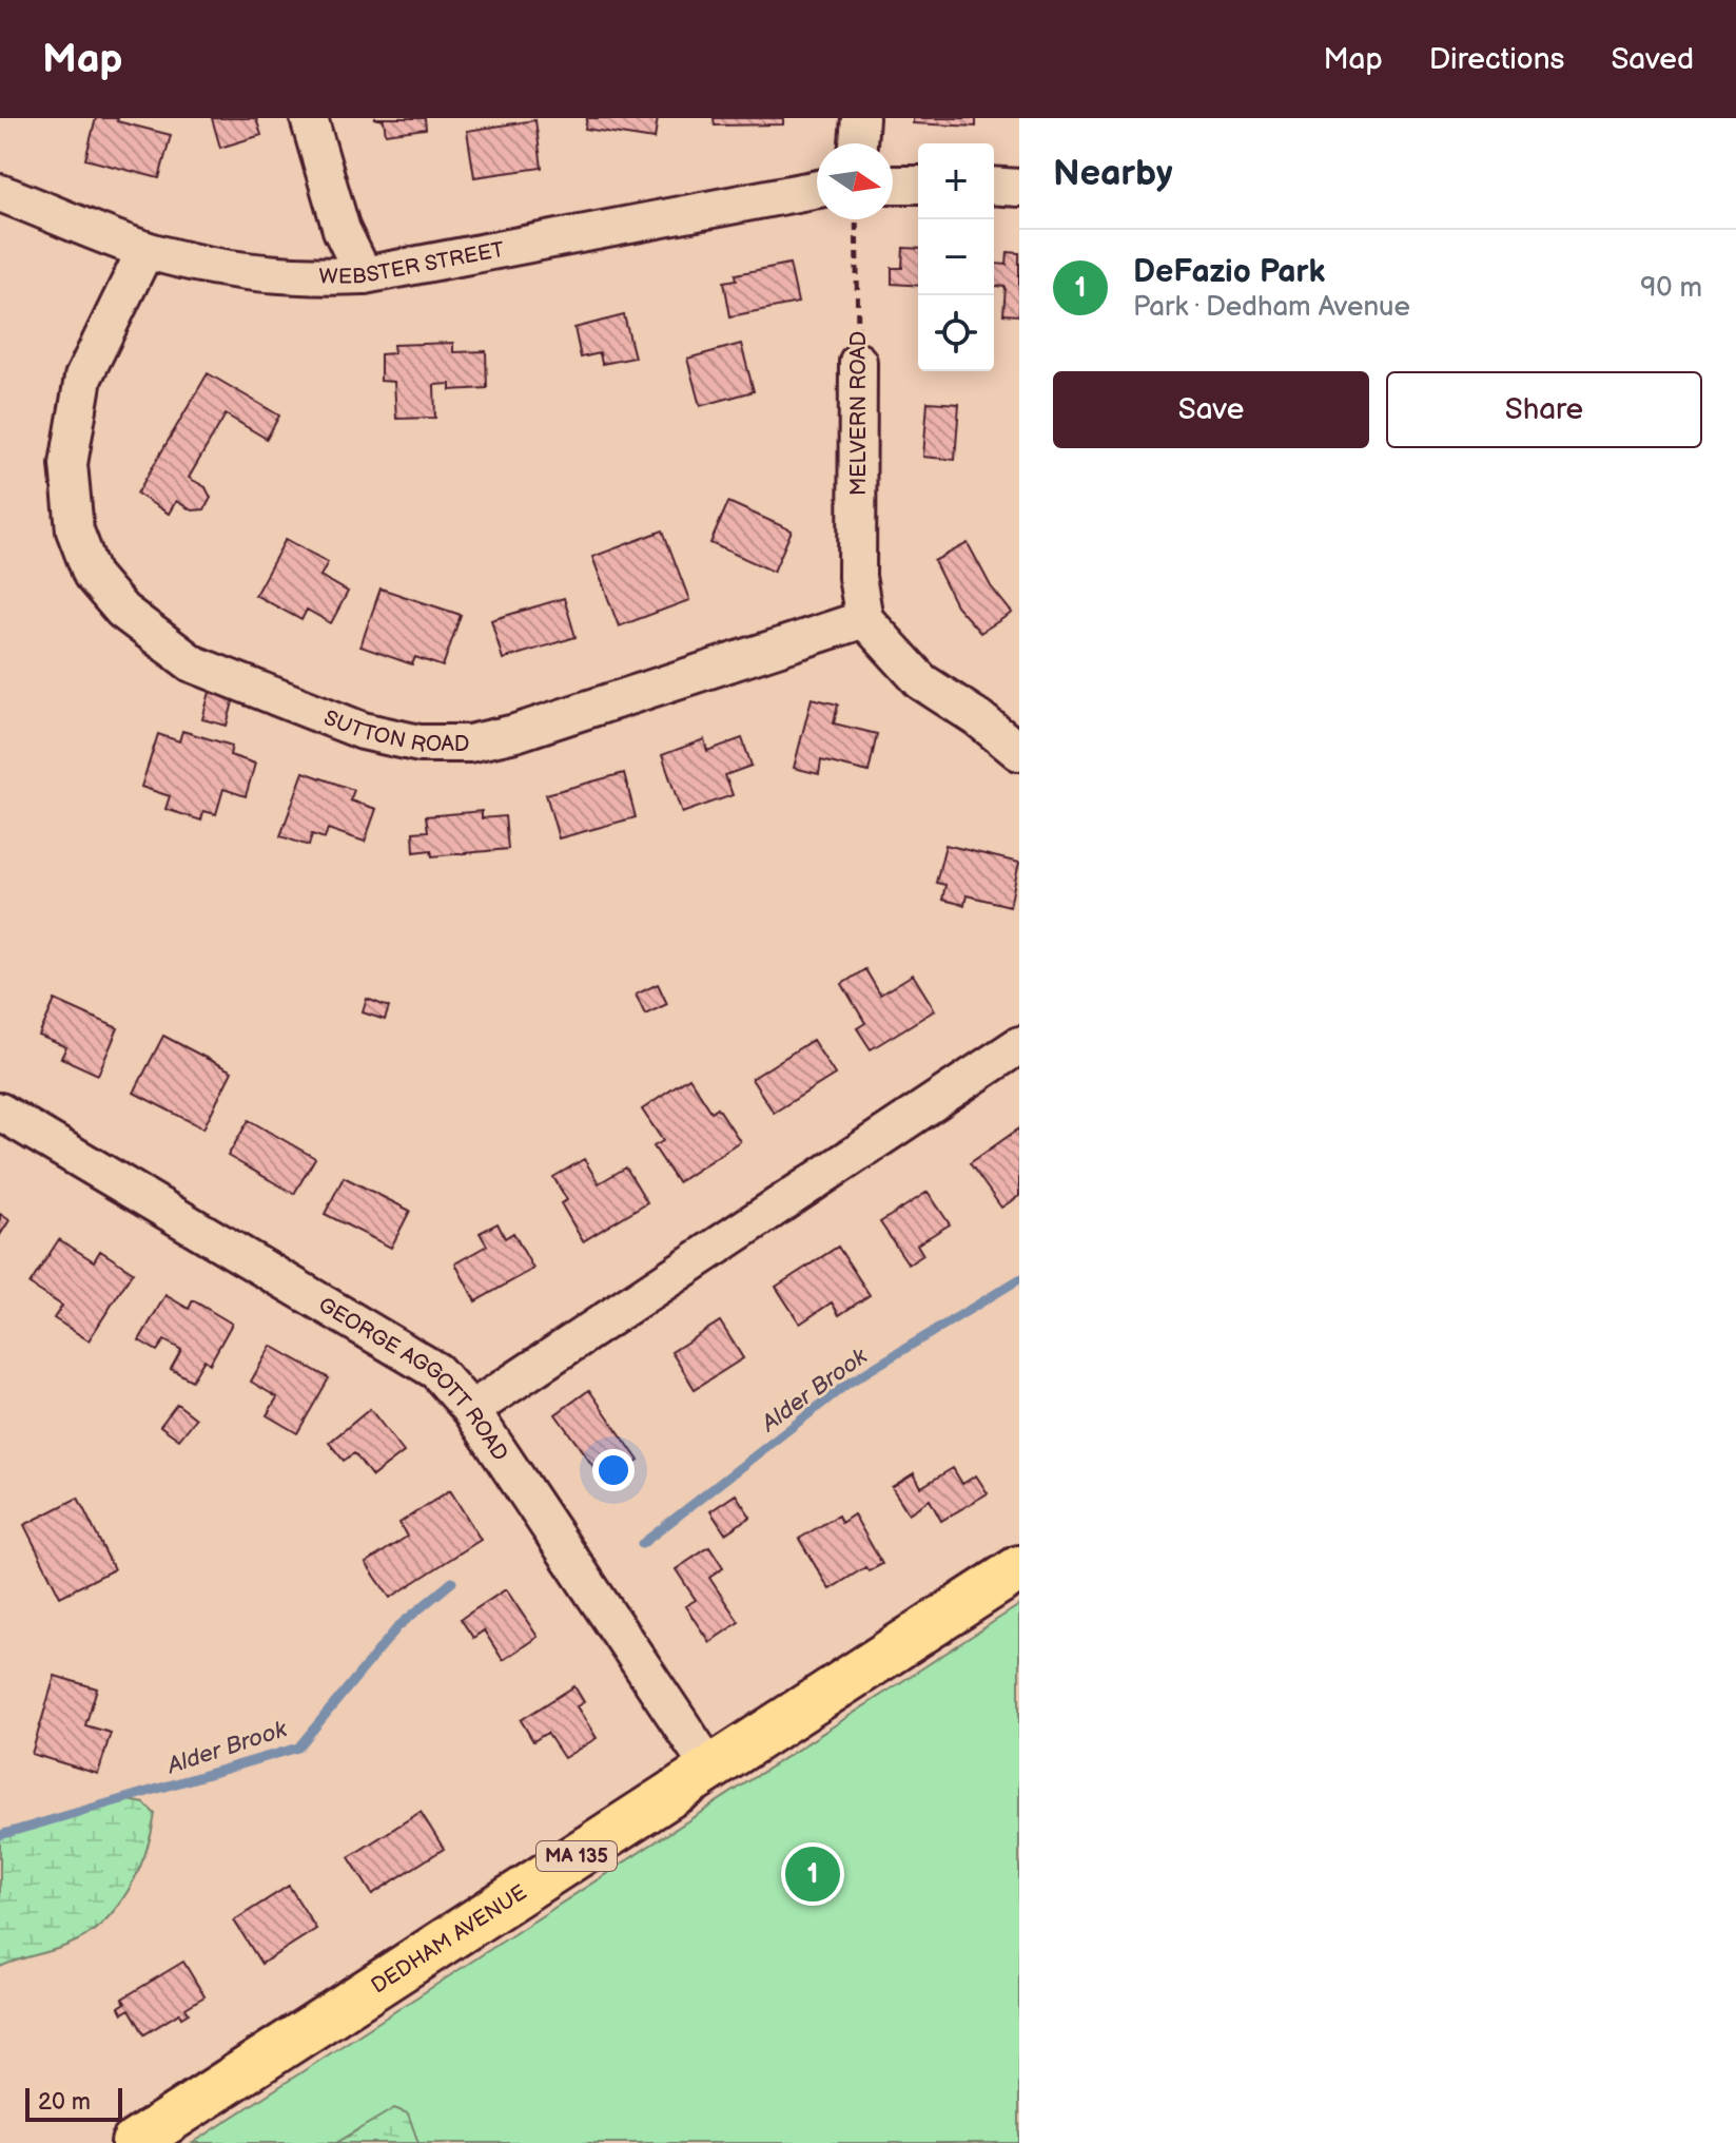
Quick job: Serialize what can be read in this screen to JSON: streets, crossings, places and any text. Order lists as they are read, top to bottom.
{
  "streets": {
    "main road": ["MA 135", "DEDHAM AVENUE"],
    "street": [
      "WEBSTER STREET",
      "MELVERN ROAD",
      "SUTTON ROAD",
      "GEORGE AGGOTT ROAD"
    ]
  },
  "crossings": [
    ["WEBSTER STREET", "SUTTON ROAD"],
    ["MELVERN ROAD", "SUTTON ROAD"],
    ["GEORGE AGGOTT ROAD", "DEDHAM AVENUE"]
  ],
  "water": ["Alder Brook"],
  "scale_bar": "20 m",
  "north": "right",
  "page": {
    "header": "Map",
    "nav": ["Map", "Directions", "Saved"],
    "heading": "Nearby",
    "map_buttons": ["+", "−"],
    "list": [
      {
        "mark": "1",
        "name": "DeFazio Park",
        "note": "Park · Dedham Avenue",
        "value": "90 m"
      }
    ],
    "buttons": ["Save", "Share"],
    "pins": "1",
    "scale": "20 m"
  }
}
